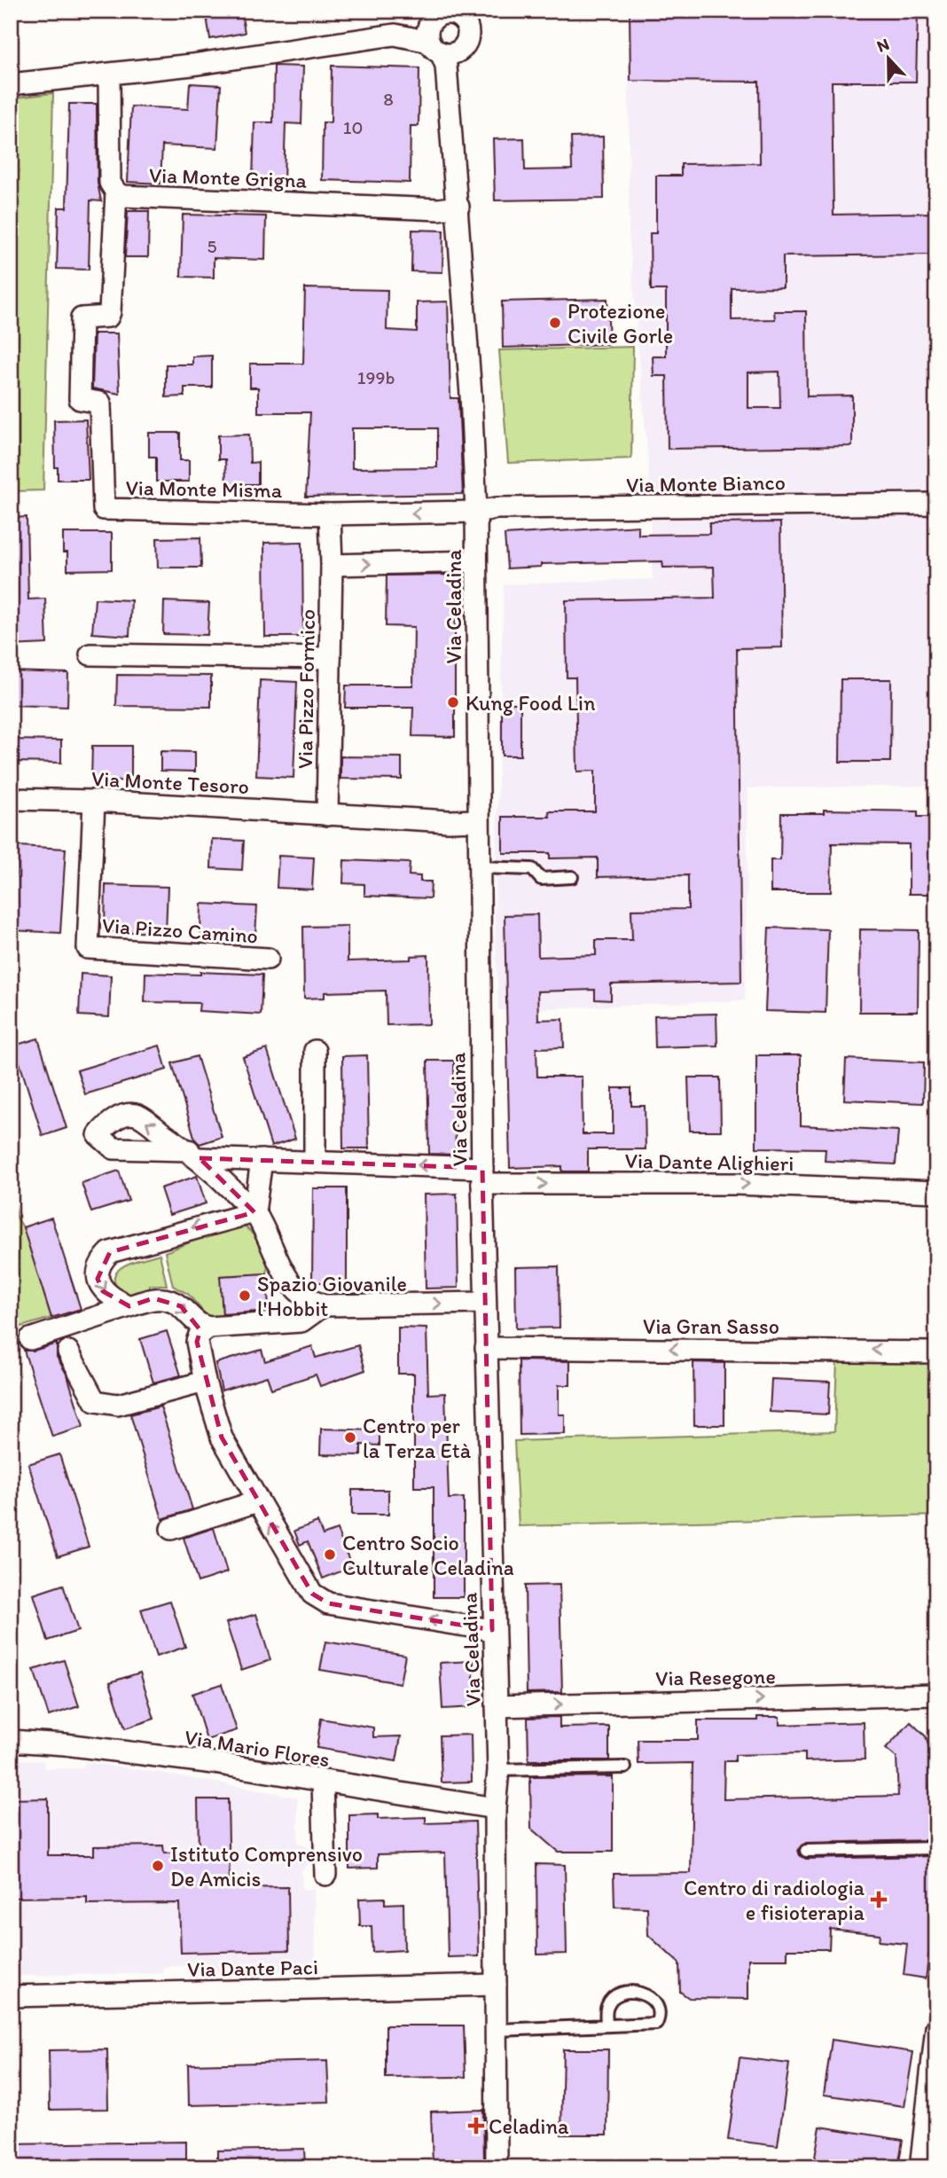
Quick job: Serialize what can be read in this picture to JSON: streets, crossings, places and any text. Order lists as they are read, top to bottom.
{
  "streets": {
    "street": [
      "Via Monte Grigna",
      "Via Monte Bianco",
      "Via Monte Misma",
      "Via Celadina",
      "Via Pizzo Formico",
      "Via Monte Tesoro",
      "Via Pizzo Camino",
      "Via Dante Alighieri",
      "Via Gran Sasso",
      "Via Resegone",
      "Via Mario Flores",
      "Via Dante Paci"
    ]
  },
  "crossings": [
    ["Via Monte Grigna", "Via Monte Misma"],
    ["Via Monte Grigna", "Via Celadina"],
    ["Via Monte Bianco", "Via Monte Misma"],
    ["Via Monte Bianco", "Via Celadina"],
    ["Via Monte Bianco", "Via Pizzo Formico"],
    ["Via Monte Misma", "Via Pizzo Formico"],
    ["Via Celadina", "Via Monte Tesoro"],
    ["Via Celadina", "Via Dante Alighieri"],
    ["Via Celadina", "Via Gran Sasso"],
    ["Via Celadina", "Via Resegone"],
    ["Via Celadina", "Via Mario Flores"],
    ["Via Celadina", "Via Dante Paci"],
    ["Via Pizzo Formico", "Via Monte Tesoro"],
    ["Via Monte Tesoro", "Via Pizzo Camino"]
  ],
  "one_way": ["Via Gran Sasso", "Via Resegone"],
  "places": {
    "other": [
      "Protezione Civile Gorle",
      "Kung Food Lin",
      "Spazio Giovanile l'Hobbit",
      "Centro per la Terza Età",
      "Centro Socio Culturale Celadina",
      "Istituto Comprensivo De Amicis"
    ],
    "health": ["Centro di radiologia e fisioterapia", "Celadina"]
  },
  "house_numbers": [
    "8",
    "10",
    "5",
    "199b"
  ],
  "north": "top"
}
